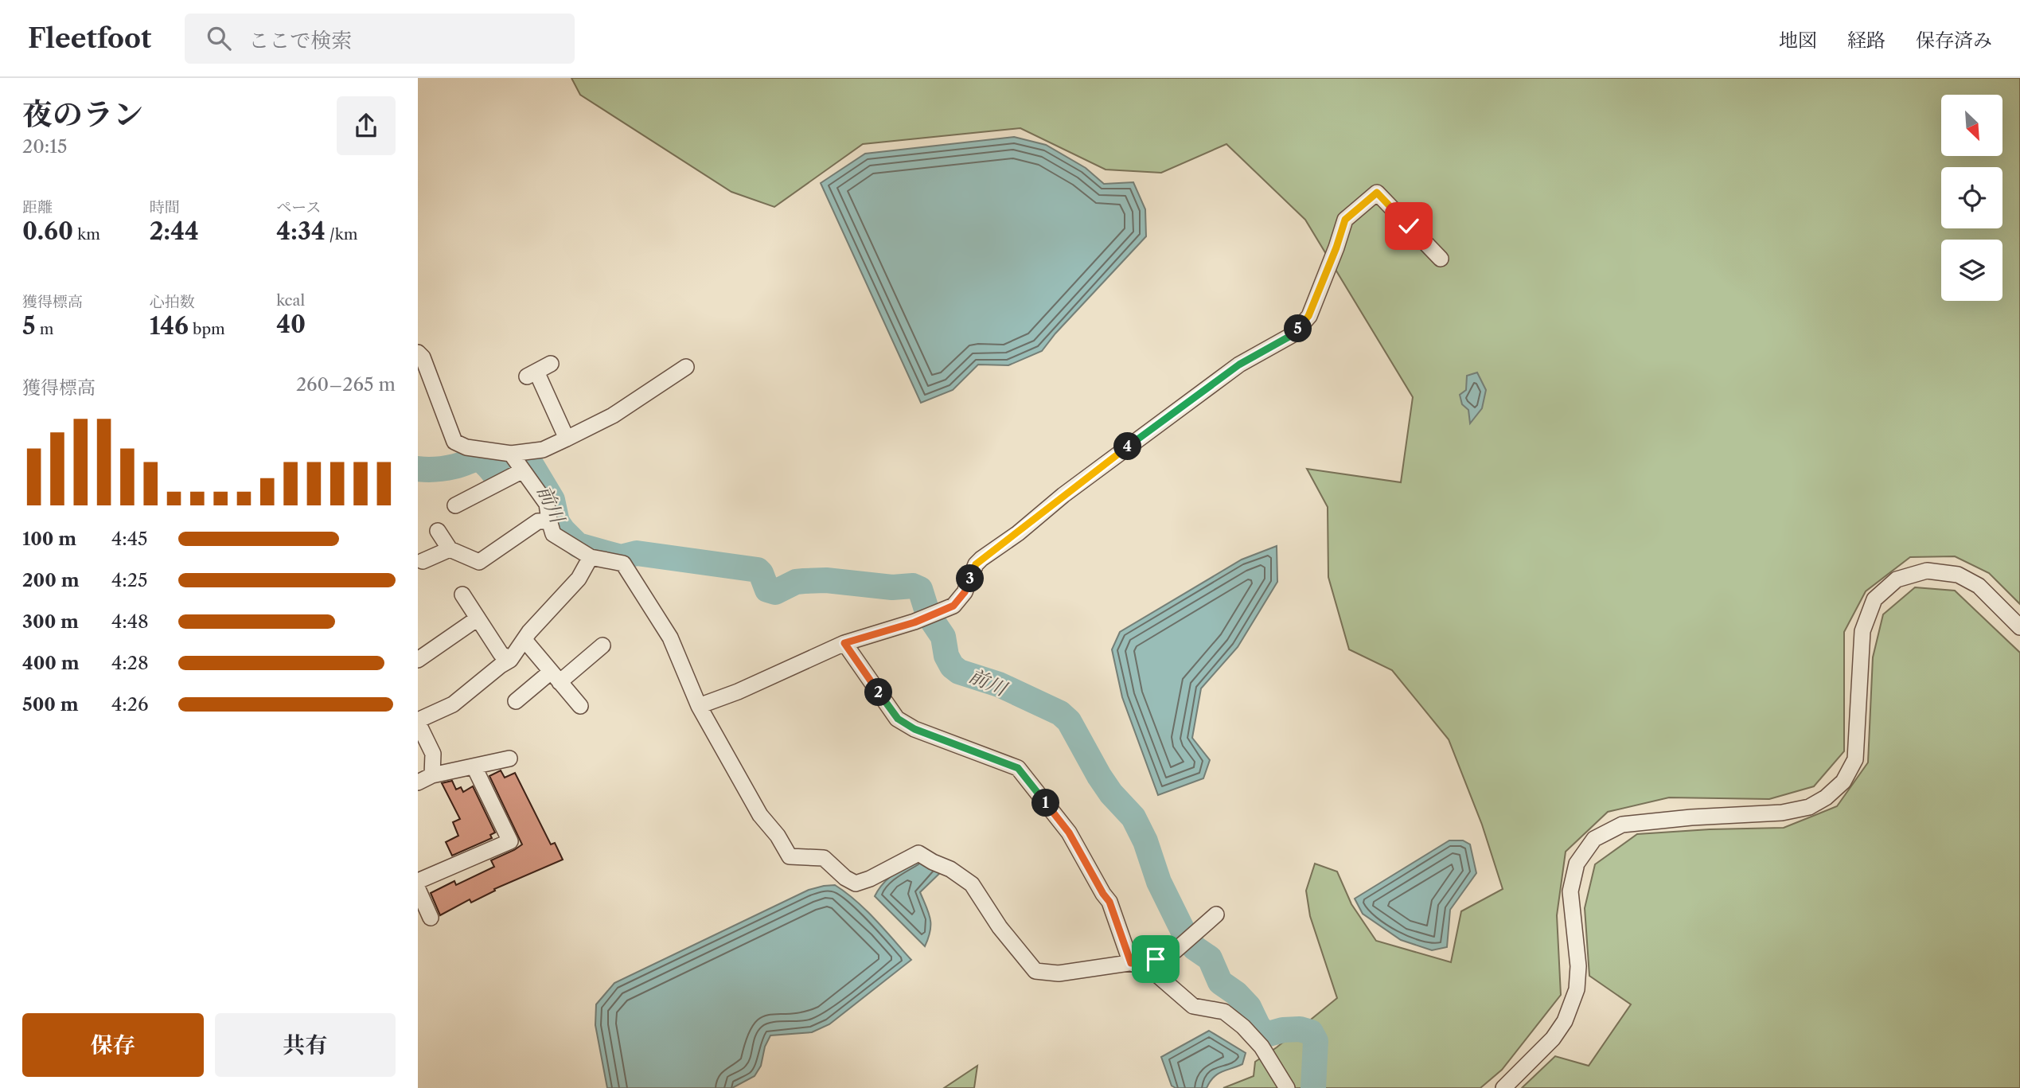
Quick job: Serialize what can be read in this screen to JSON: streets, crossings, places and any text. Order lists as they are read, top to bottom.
{
  "water": ["前川"],
  "north": "bottom right",
  "page": {
    "header": "Fleetfoot",
    "search": "ここで検索",
    "nav": ["地図", "経路", "保存済み"],
    "heading": ["夜のラン", "20:15"],
    "stats": [
      ["距離", "0.60 km"],
      ["時間", "2:44"],
      ["ペース", "4:34 /km"],
      ["獲得標高", "5 m"],
      ["心拍数", "146 bpm"],
      ["kcal", "40"]
    ],
    "pins": [
      "5",
      "4",
      "3",
      "2",
      "1"
    ],
    "chart": ["獲得標高", "260–265 m"],
    "list": [
      {
        "name": "100 m",
        "note": "4:45"
      },
      {
        "name": "200 m",
        "note": "4:25"
      },
      {
        "name": "300 m",
        "note": "4:48"
      },
      {
        "name": "400 m",
        "note": "4:28"
      },
      {
        "name": "500 m",
        "note": "4:26"
      }
    ],
    "buttons": ["保存", "共有"]
  }
}
